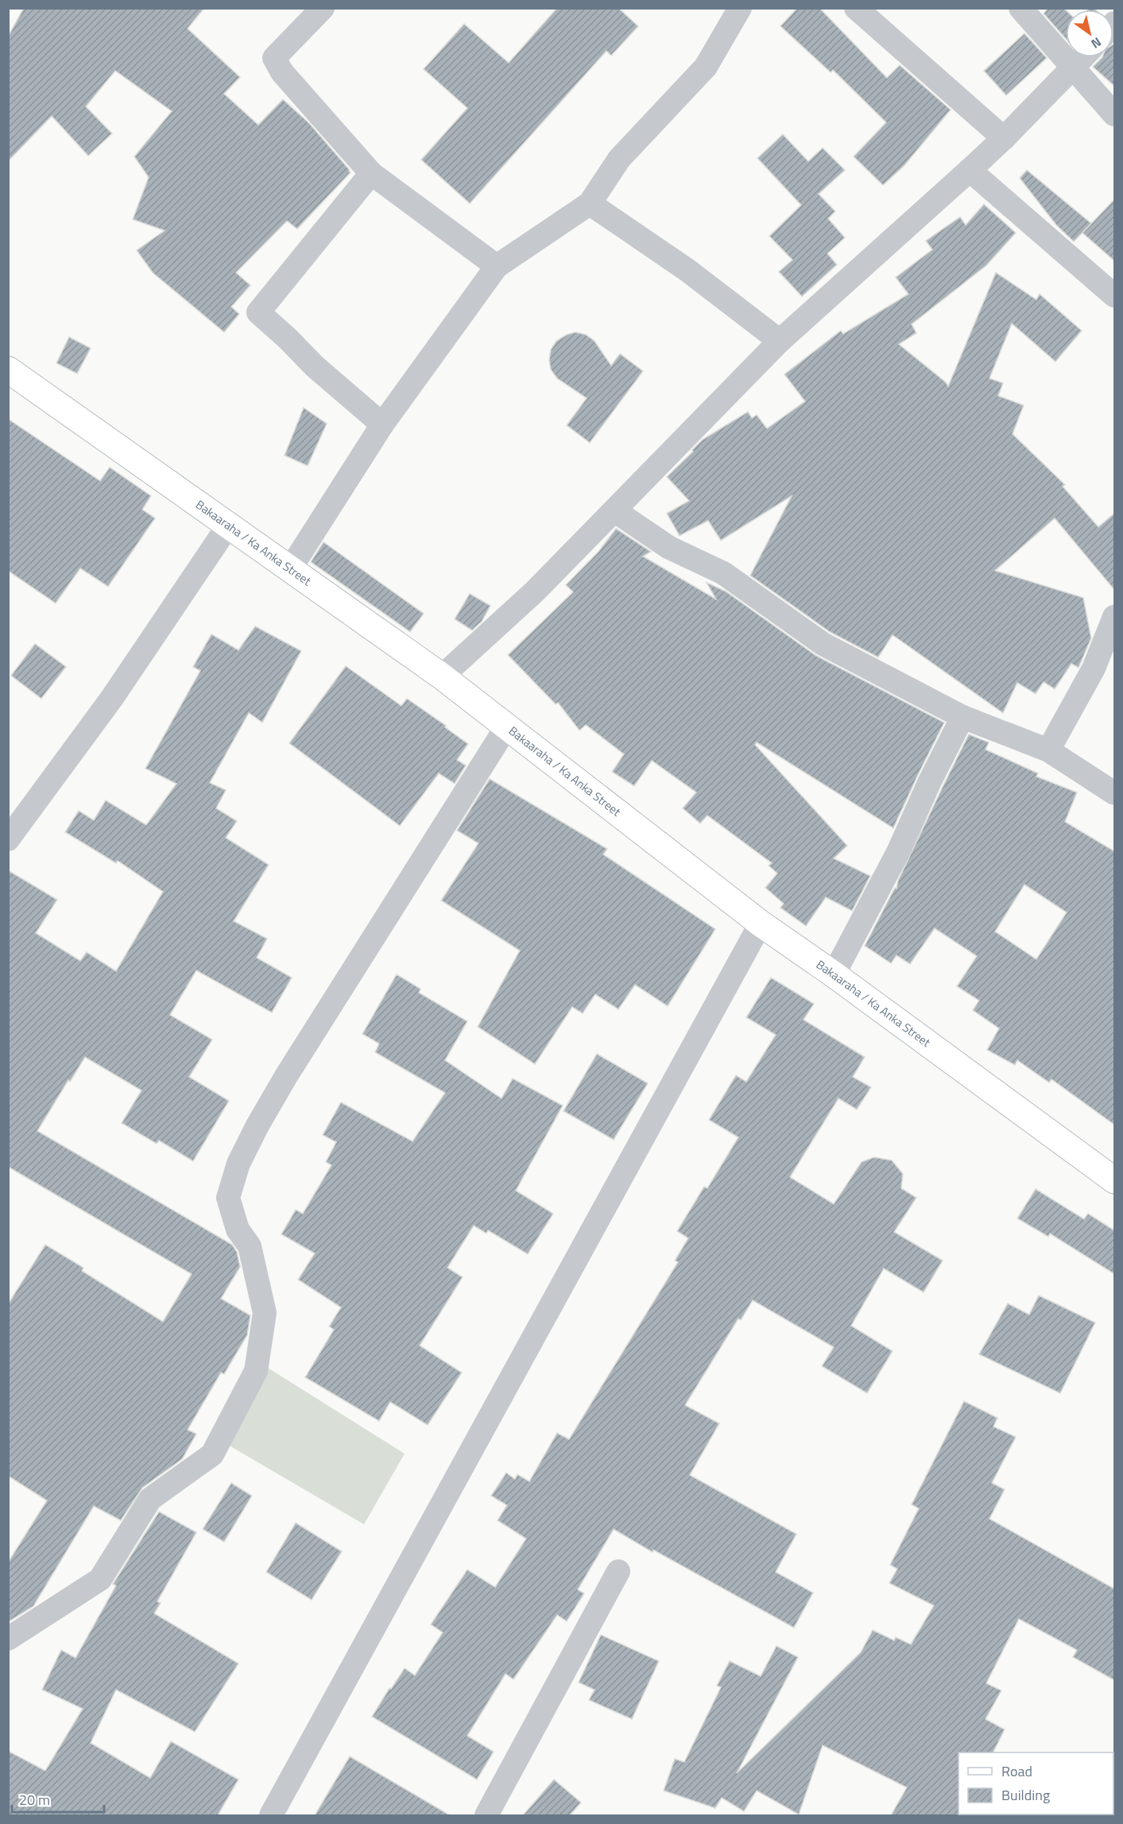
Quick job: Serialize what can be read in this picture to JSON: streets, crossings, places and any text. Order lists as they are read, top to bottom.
{
  "streets": {
    "street": ["Bakaaraha / Ka Anka Street"]
  },
  "legend": ["Road", "Building"],
  "scale_bar": "20 m",
  "north": "bottom right"
}
